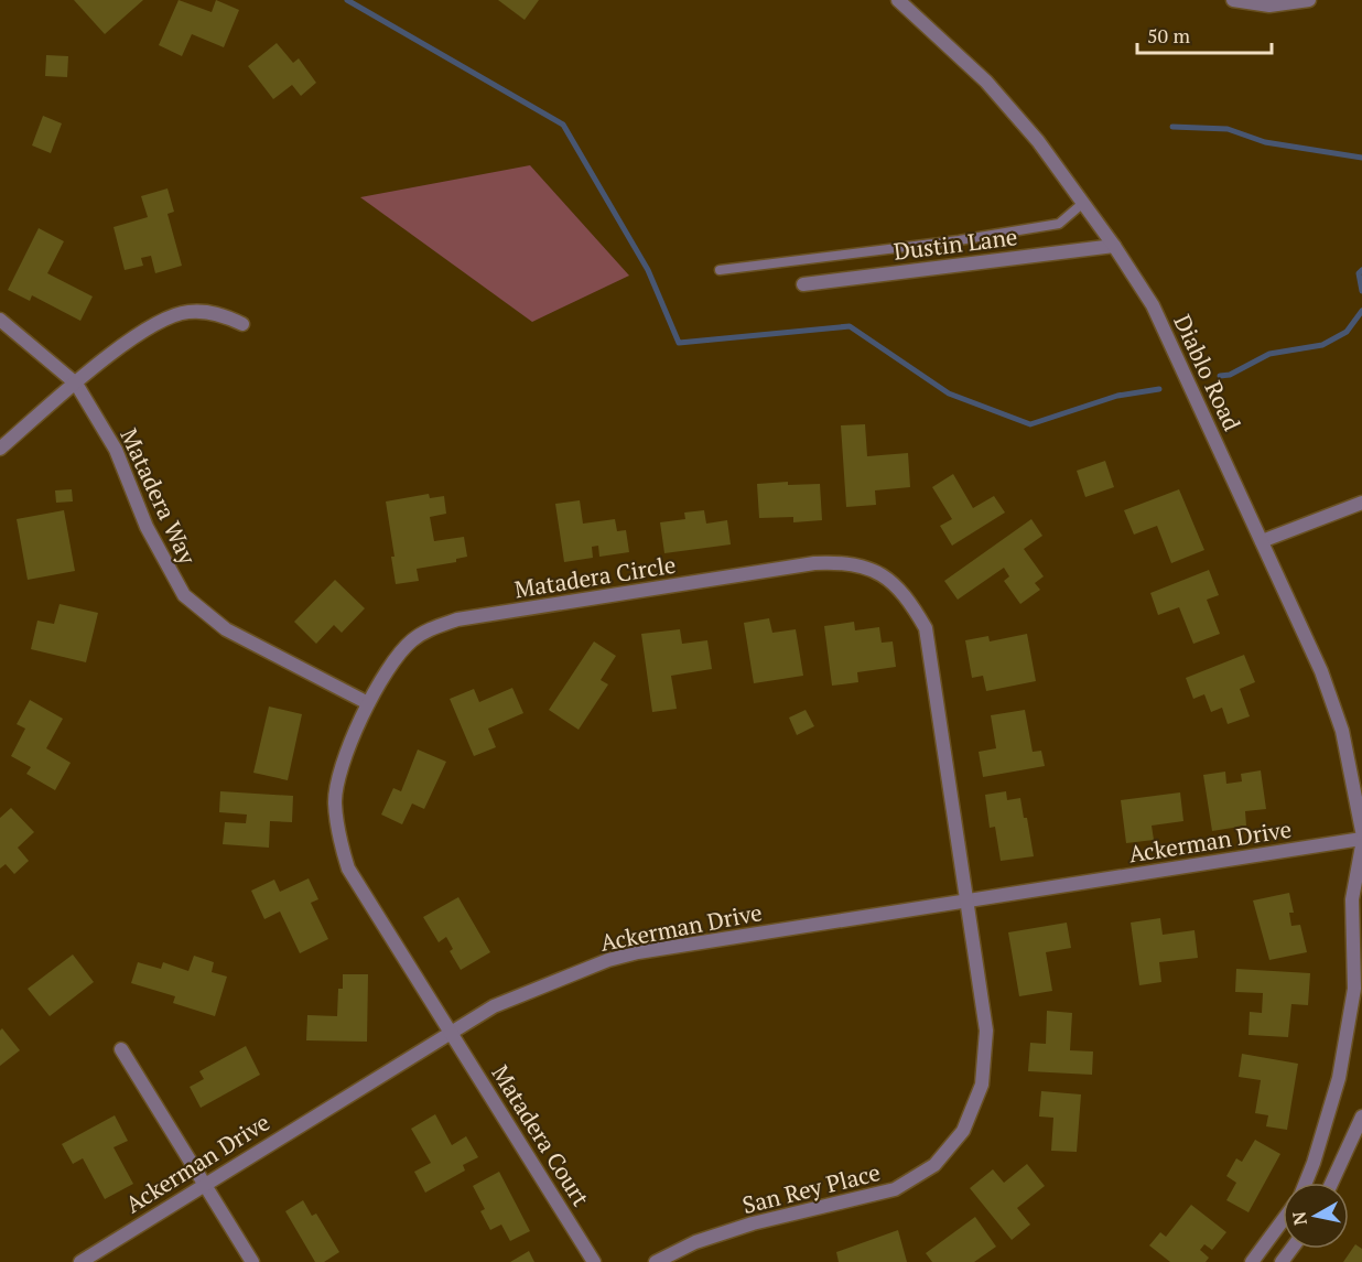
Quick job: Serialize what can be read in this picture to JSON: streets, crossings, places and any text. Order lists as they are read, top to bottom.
{
  "streets": {
    "street": [
      "Dustin Lane",
      "Diablo Road",
      "Matadera Way",
      "Matadera Circle",
      "Ackerman Drive",
      "Matadera Court",
      "San Rey Place"
    ]
  },
  "crossings": [
    ["Dustin Lane", "Diablo Road"],
    ["Matadera Way", "Matadera Circle"],
    ["Matadera Circle", "Ackerman Drive"],
    ["Matadera Circle", "Matadera Court"],
    ["Matadera Circle", "San Rey Place"],
    ["Ackerman Drive", "Matadera Court"],
    ["Ackerman Drive", "San Rey Place"]
  ],
  "scale_bar": "50 m",
  "north": "left"
}
